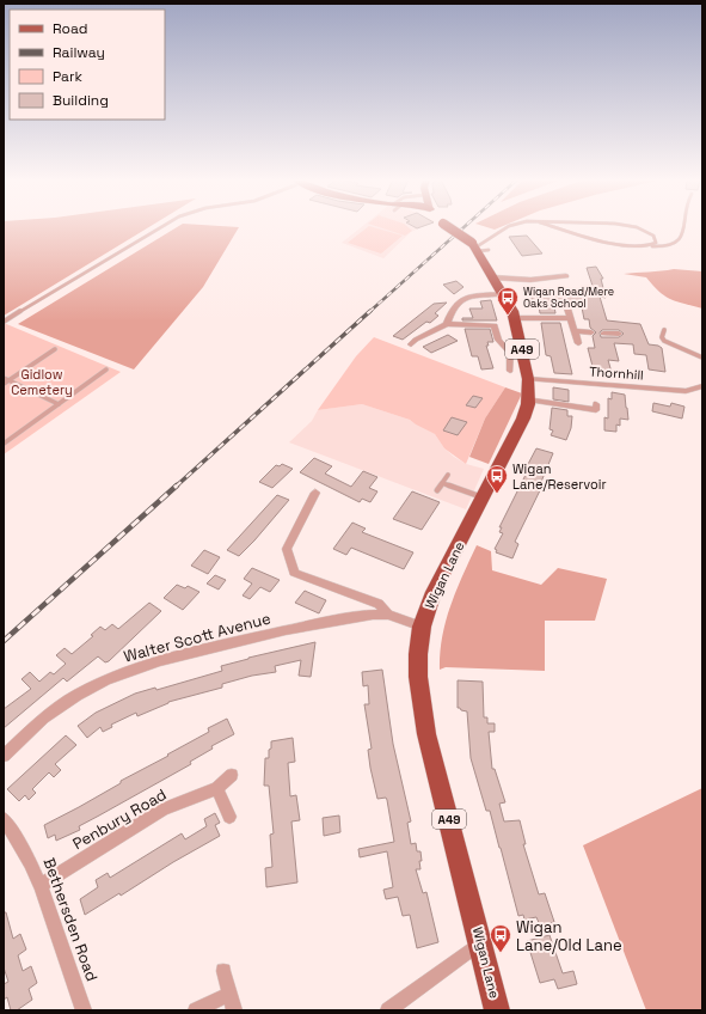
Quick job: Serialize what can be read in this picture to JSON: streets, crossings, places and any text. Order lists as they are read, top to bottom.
{
  "streets": {
    "highway": ["A49", "Wigan Lane"],
    "street": [
      "Thornhill",
      "Walter Scott Avenue",
      "Penbury Road",
      "Bethersden Road"
    ]
  },
  "crossings": [
    ["A49", "Wigan Lane"],
    ["Thornhill", "Wigan Lane"],
    ["Wigan Lane", "Walter Scott Avenue"],
    ["Penbury Road", "Bethersden Road"]
  ],
  "parks": ["Gidlow Cemetery"],
  "places": {
    "bus stop": ["Wigan Road/Mere Oaks School", "Wigan Lane/Reservoir", "Wigan Lane/Old Lane"]
  },
  "legend": [
    "Road",
    "Railway",
    "Park",
    "Building"
  ]
}
